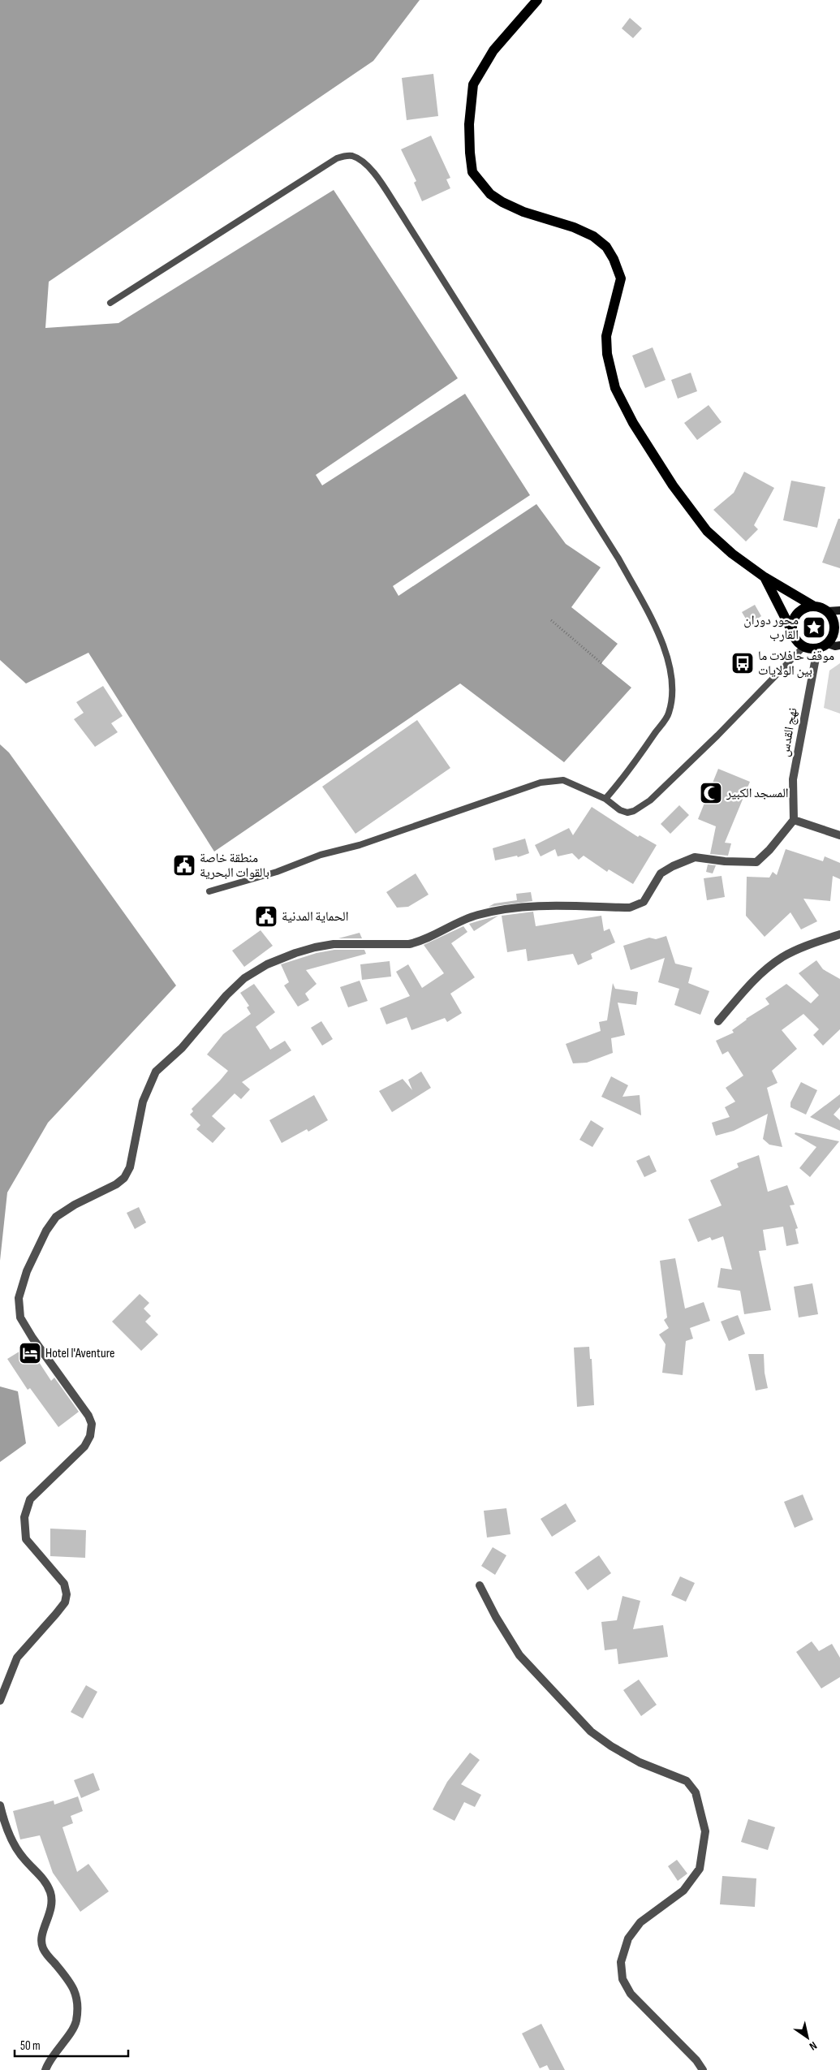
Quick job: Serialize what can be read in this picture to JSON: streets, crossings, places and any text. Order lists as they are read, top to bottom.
{
  "streets": {
    "street": ["نهج القدس"]
  },
  "places": {
    "place": ["محور دوران القارب"],
    "bus stop": ["موقف حافلات ما بين الولايات"],
    "mosque": ["المسجد الكبير"],
    "public building": ["منطقة خاصة بالقوات البحرية", "الحماية المدنية"],
    "hotel": ["Hotel l'Aventure"]
  },
  "scale_bar": "50 m",
  "north": "bottom right"
}
